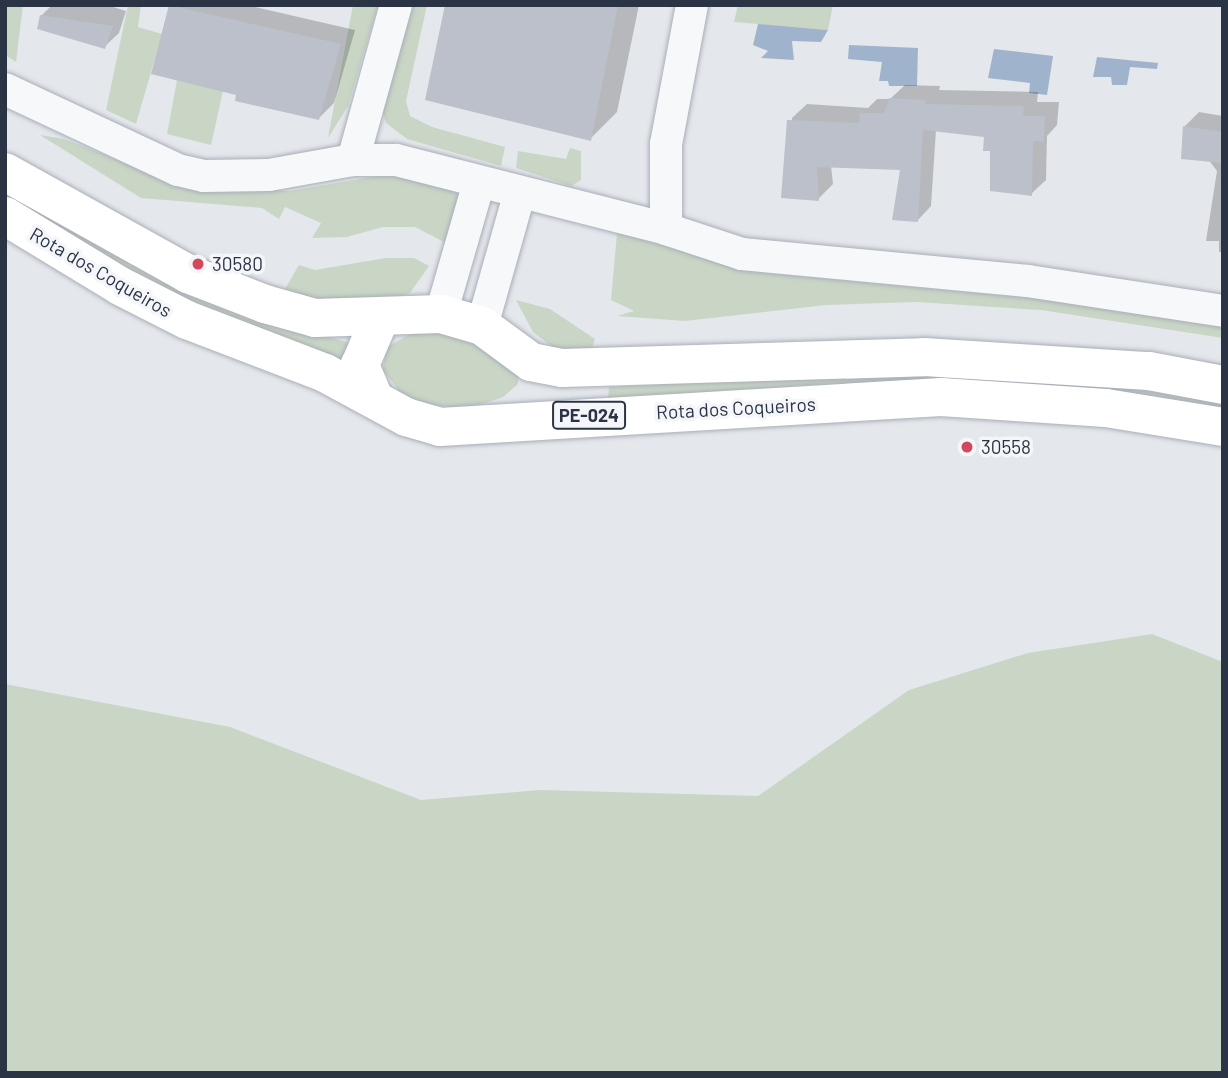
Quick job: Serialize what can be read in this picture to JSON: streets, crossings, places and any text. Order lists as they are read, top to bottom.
{
  "streets": {
    "main road": ["Rota dos Coqueiros", "PE-024"]
  },
  "places": ["30580", "30558"]
}
